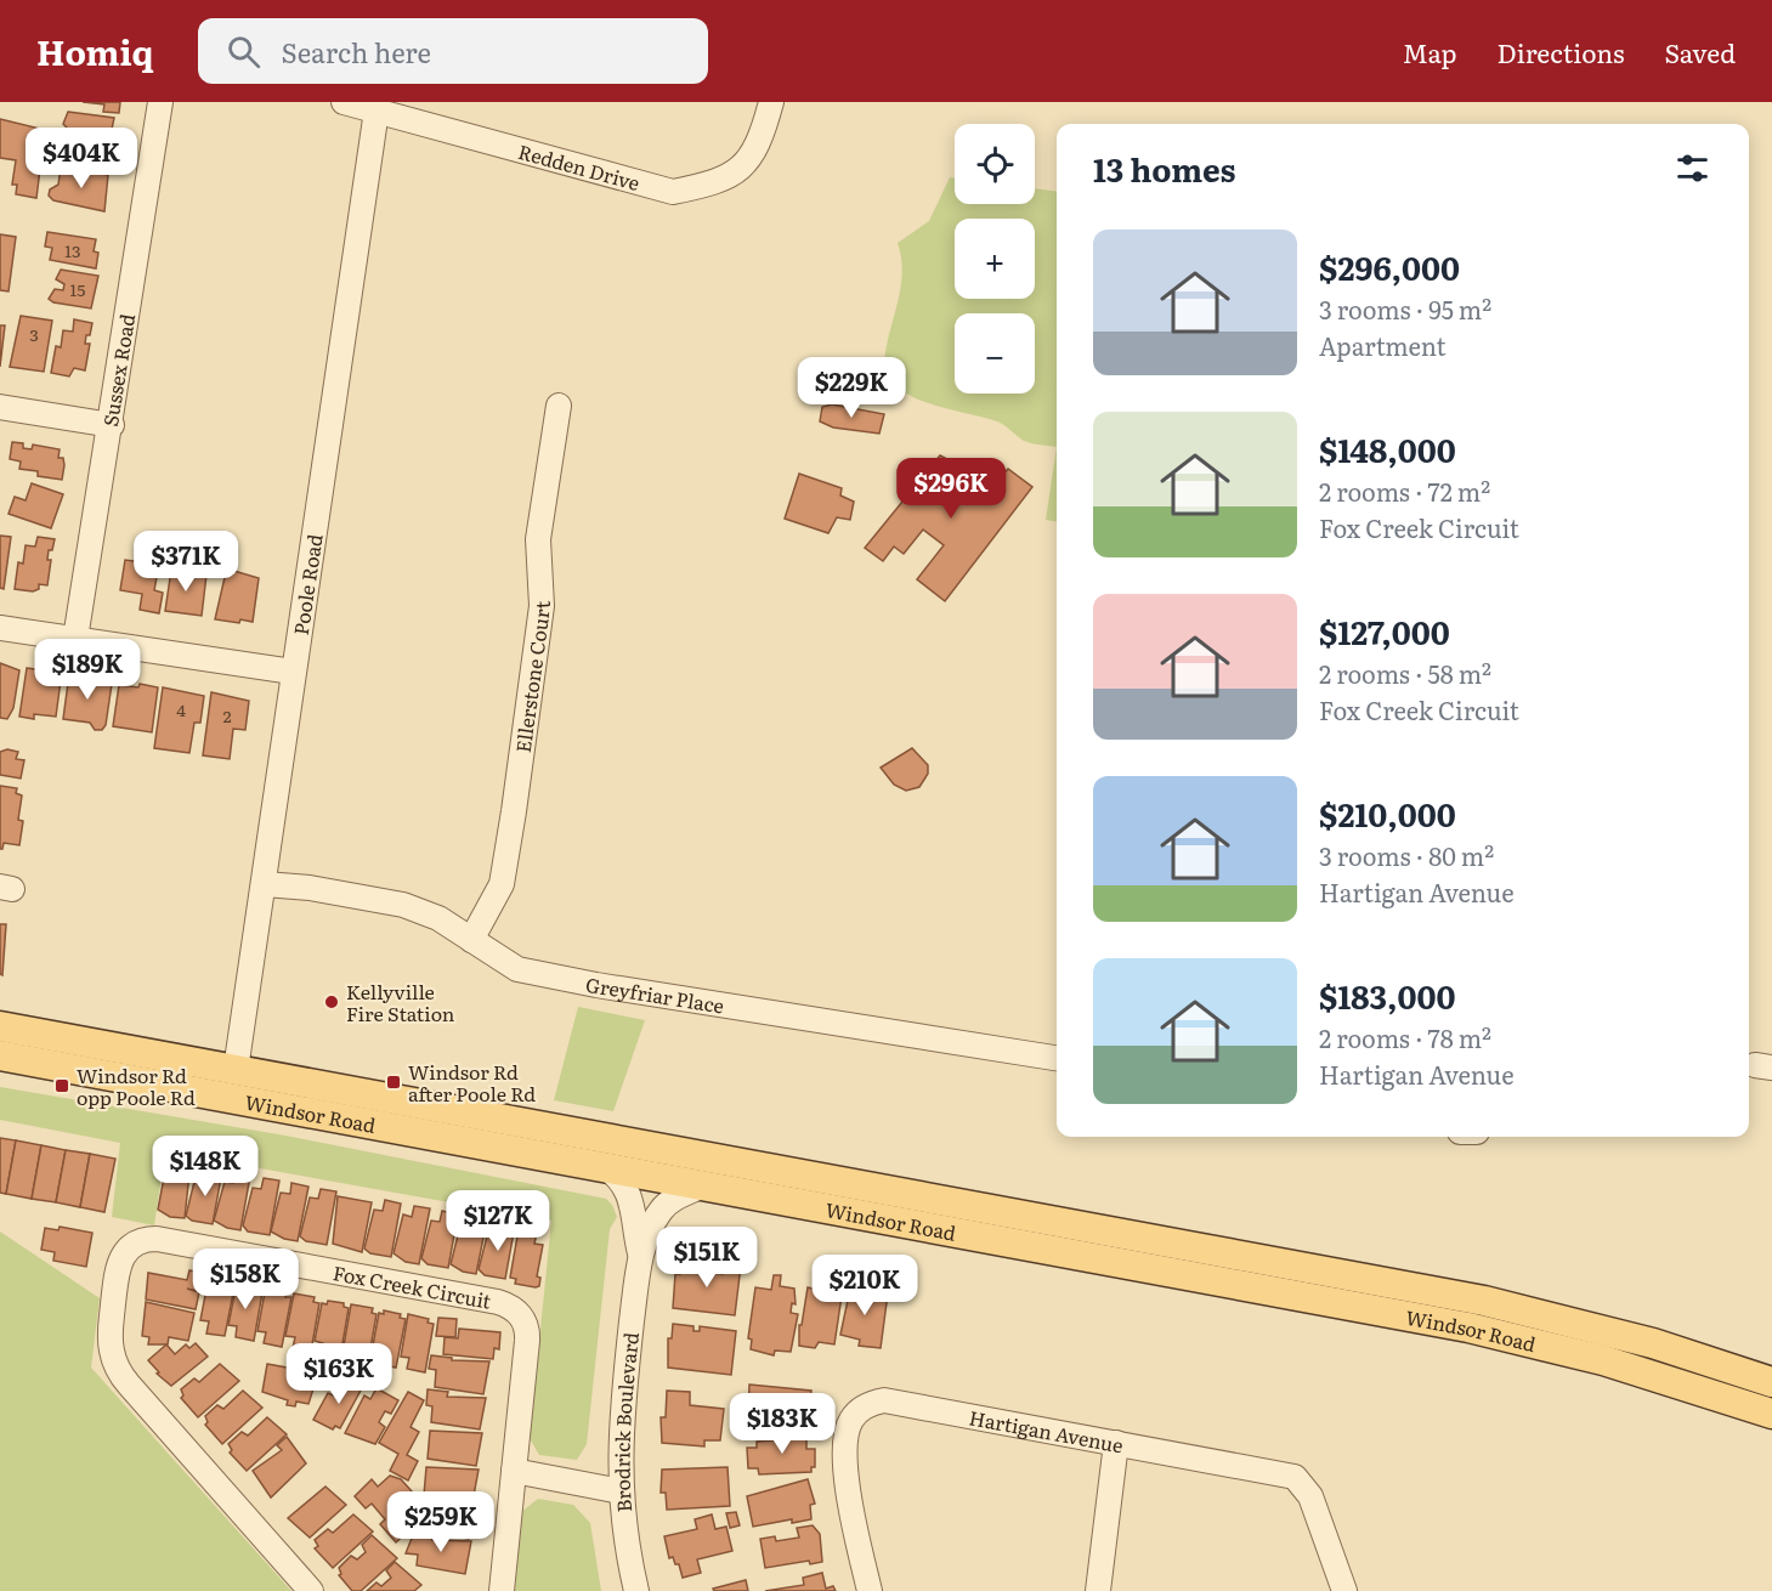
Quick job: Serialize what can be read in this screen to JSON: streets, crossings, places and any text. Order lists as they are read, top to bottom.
{
  "streets": {
    "main road": ["Windsor Road"],
    "street": [
      "Redden Drive",
      "Sussex Road",
      "Poole Road",
      "Ellerstone Court",
      "Greyfriar Place",
      "Fox Creek Circuit",
      "Brodrick Boulevard",
      "Hartigan Avenue"
    ]
  },
  "crossings": [
    ["Redden Drive", "Poole Road"],
    ["Poole Road", "Greyfriar Place"],
    ["Poole Road", "Windsor Road"],
    ["Ellerstone Court", "Greyfriar Place"],
    ["Windsor Road", "Brodrick Boulevard"]
  ],
  "places": {
    "other": ["Kellyville Fire Station"],
    "transit": ["Windsor Rd after Poole Rd", "Windsor Rd opp Poole Rd"]
  },
  "house_numbers": [
    "13",
    "15",
    "3",
    "4",
    "2"
  ],
  "page": {
    "header": "Homiq",
    "search": "Search here",
    "nav": ["Map", "Directions", "Saved"],
    "map_buttons": ["+", "−"],
    "heading": "13 homes",
    "price": [
      "$404K",
      "$229K",
      "$296K",
      "$371K",
      "$189K",
      "$148K",
      "$127K",
      "$151K",
      "$158K",
      "$210K",
      "$163K",
      "$183K",
      "$259K"
    ],
    "list": [
      {
        "name": "$296,000",
        "note": "3 rooms · 95 m² · Apartment"
      },
      {
        "name": "$148,000",
        "note": "2 rooms · 72 m² · Fox Creek Circuit"
      },
      {
        "name": "$127,000",
        "note": "2 rooms · 58 m² · Fox Creek Circuit"
      },
      {
        "name": "$210,000",
        "note": "3 rooms · 80 m² · Hartigan Avenue"
      },
      {
        "name": "$183,000",
        "note": "2 rooms · 78 m² · Hartigan Avenue"
      }
    ]
  }
}
